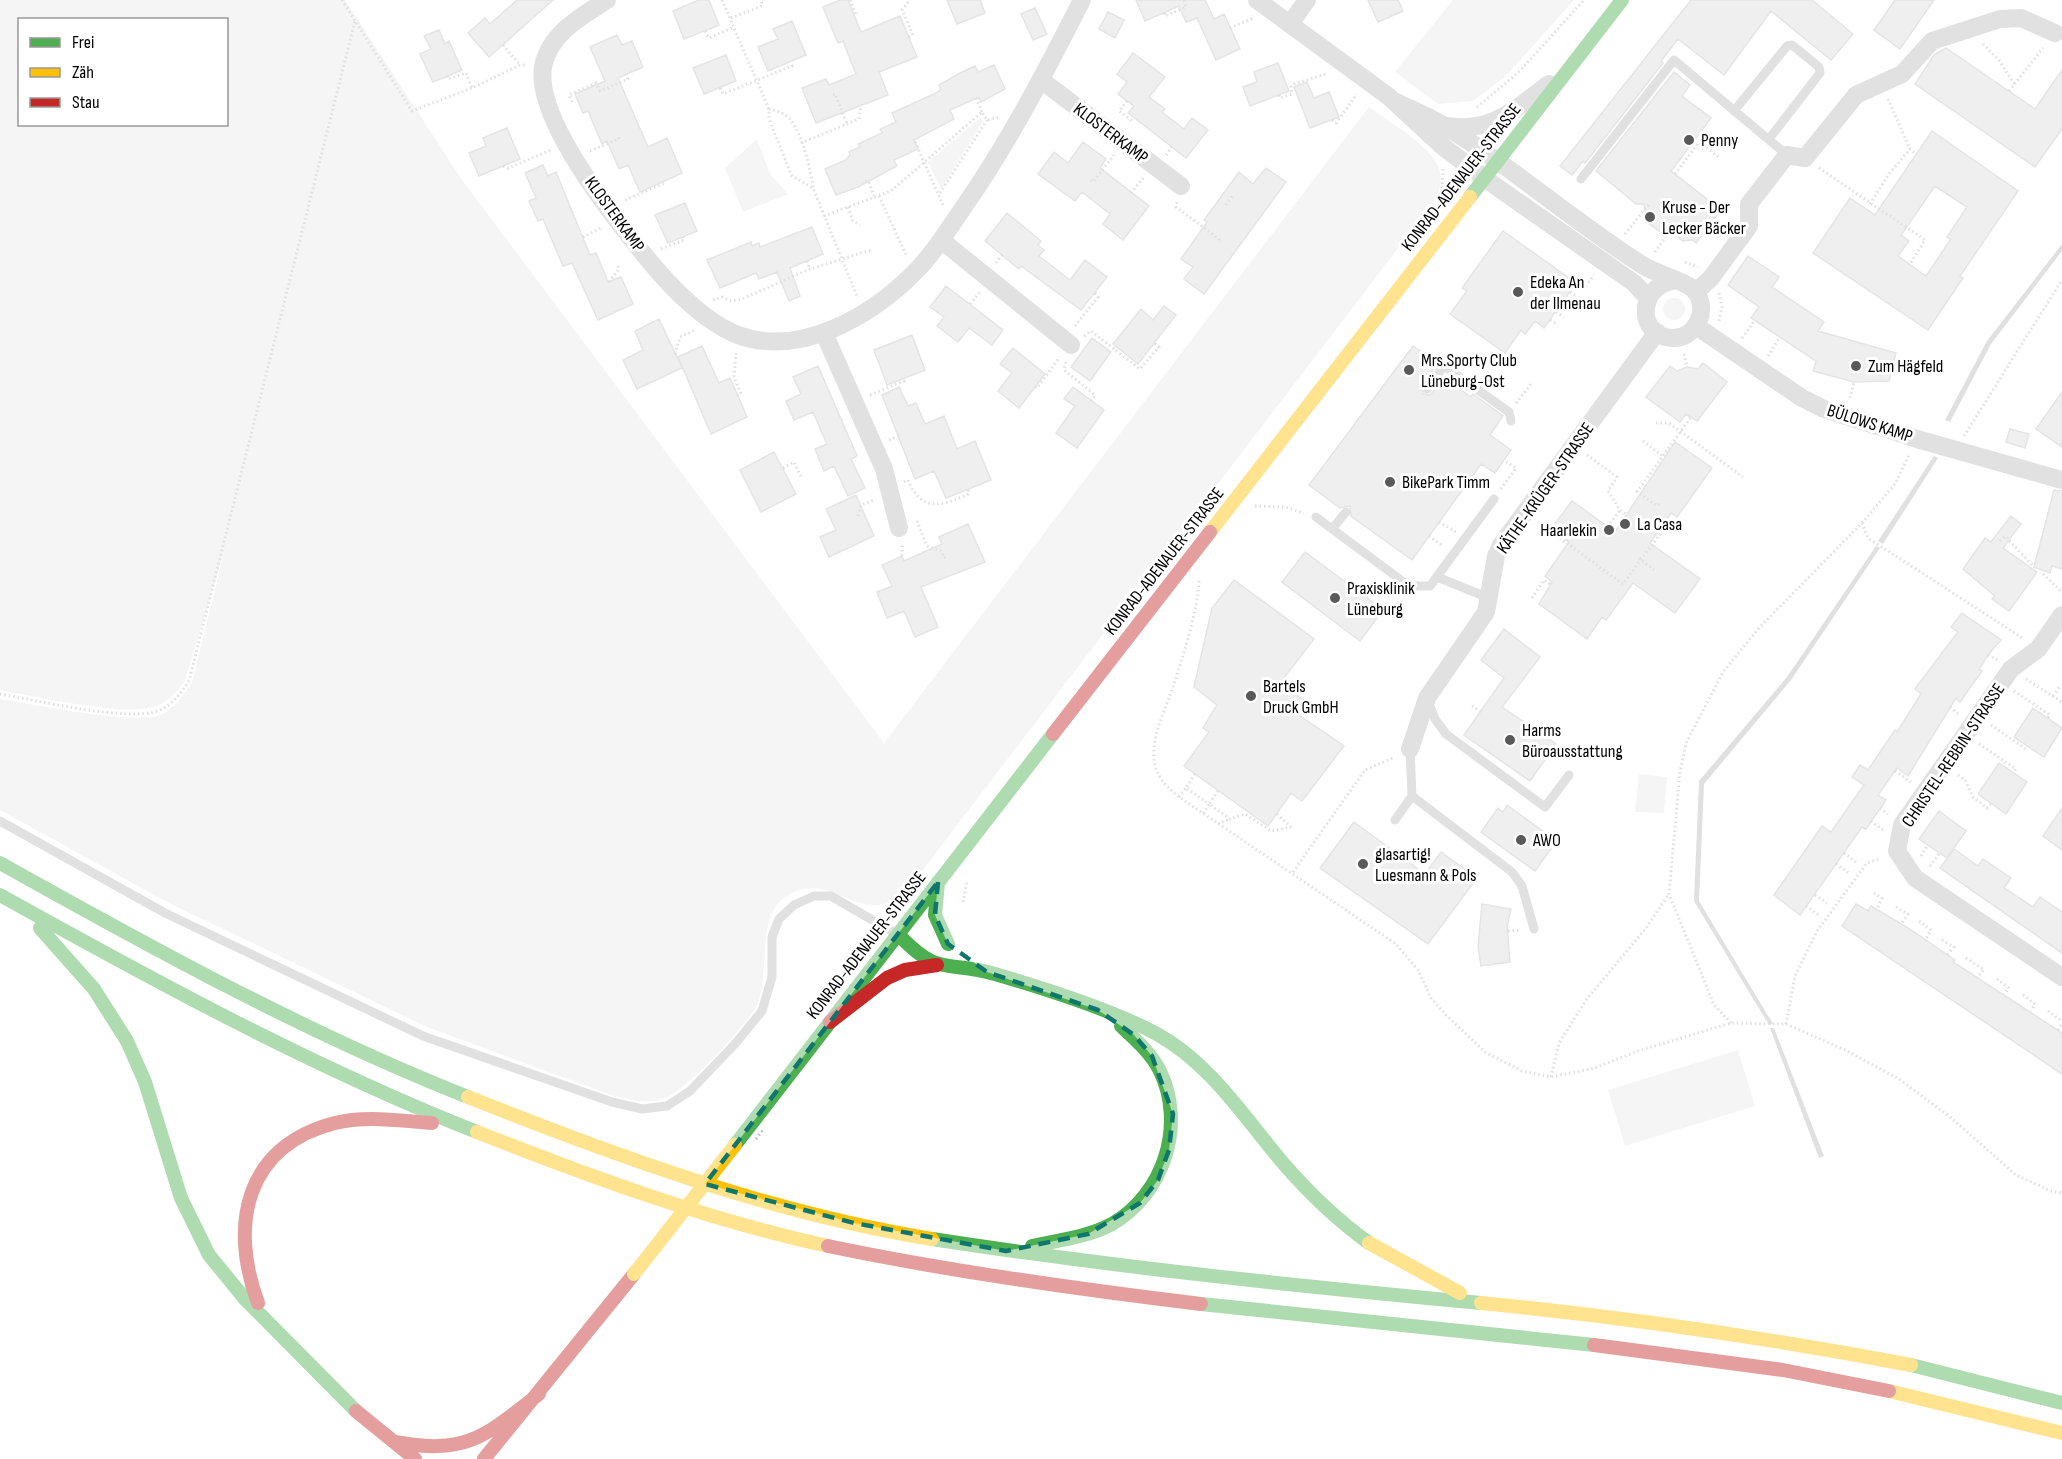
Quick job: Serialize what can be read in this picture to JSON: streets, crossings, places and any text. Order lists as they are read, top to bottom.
{
  "streets": {
    "main road": ["KONRAD-ADENAUER-STRASSE"],
    "street": [
      "KLOSTERKAMP",
      "BÜLOWS KAMP",
      "KÄTHE-KRÜGER-STRASSE",
      "CHRISTEL-REBBIN-STRASSE"
    ]
  },
  "crossings": [
    ["BÜLOWS KAMP", "KÄTHE-KRÜGER-STRASSE"]
  ],
  "places": [
    "Penny",
    "Kruse - Der Lecker Bäcker",
    "Edeka An der Ilmenau",
    "Zum Hägfeld",
    "Mrs.Sporty Club Lüneburg-Ost",
    "BikePark Timm",
    "La Casa",
    "Haarlekin",
    "Praxisklinik Lüneburg",
    "Bartels Druck GmbH",
    "Harms Büroausstattung",
    "AWO",
    "glasartig! Luesmann & Pols"
  ],
  "legend": ["Frei", "Zäh", "Stau"]
}
